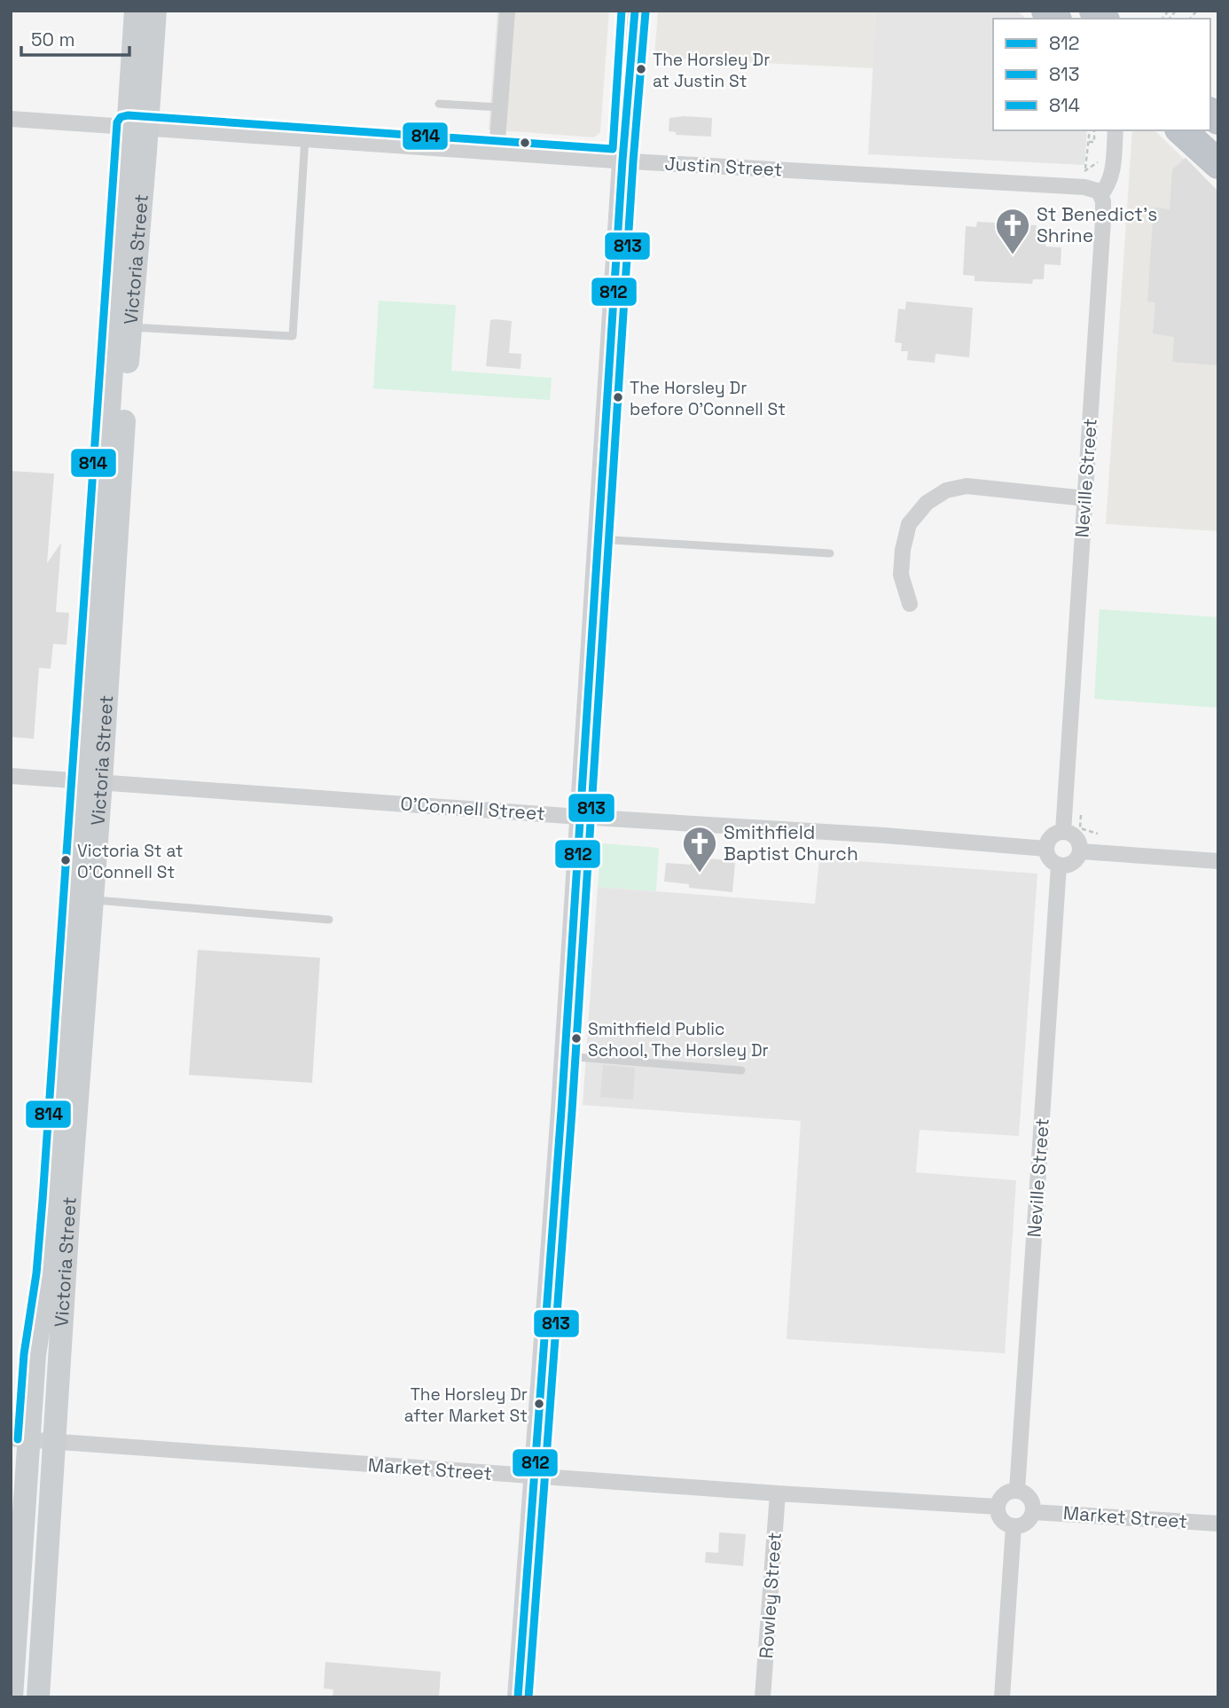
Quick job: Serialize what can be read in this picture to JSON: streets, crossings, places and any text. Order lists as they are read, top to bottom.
{
  "streets": {
    "main road": ["Victoria Street"],
    "street": [
      "Justin Street",
      "Neville Street",
      "O'Connell Street",
      "Market Street",
      "Rowley Street"
    ]
  },
  "crossings": [
    ["Justin Street", "Victoria Street"],
    ["Justin Street", "Neville Street"],
    ["Victoria Street", "O'Connell Street"],
    ["Victoria Street", "Market Street"],
    ["Neville Street", "O'Connell Street"],
    ["Neville Street", "Market Street"],
    ["Market Street", "Rowley Street"]
  ],
  "places": {
    "other": [
      "The Horsley Dr at Justin St",
      "The Horsley Dr before O'Connell St",
      "Victoria St at O'Connell St",
      "Smithfield Public School, The Horsley Dr",
      "The Horsley Dr after Market St"
    ],
    "church": ["St Benedict's Shrine", "Smithfield Baptist Church"]
  },
  "lines": ["transit line 812", "transit line 814", "transit line 813"],
  "legend": ["812", "813", "814"],
  "scale_bar": "50 m"
}
